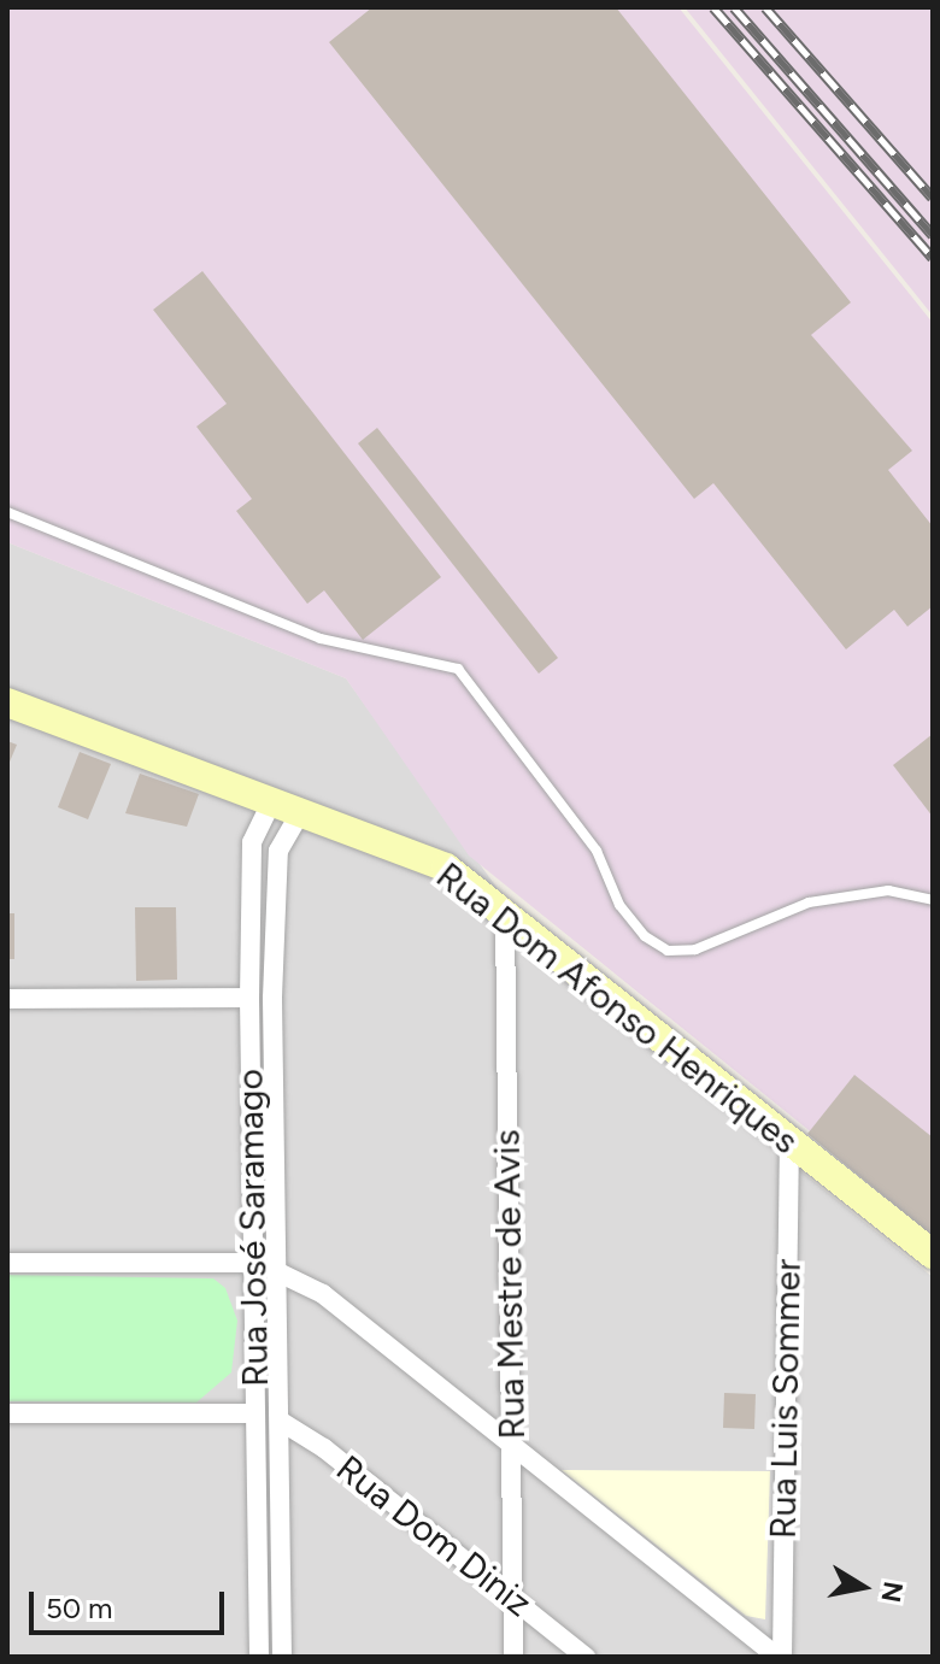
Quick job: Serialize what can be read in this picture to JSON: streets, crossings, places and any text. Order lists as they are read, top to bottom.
{
  "streets": {
    "street": [
      "Rua Dom Afonso Henriques",
      "Rua José Saramago",
      "Rua Mestre de Avis",
      "Rua Luis Sommer",
      "Rua Dom Diniz"
    ]
  },
  "crossings": [
    ["Rua Dom Afonso Henriques", "Rua José Saramago"],
    ["Rua Dom Afonso Henriques", "Rua Mestre de Avis"],
    ["Rua Dom Afonso Henriques", "Rua Luis Sommer"],
    ["Rua José Saramago", "Rua Dom Diniz"],
    ["Rua Mestre de Avis", "Rua Dom Diniz"]
  ],
  "scale_bar": "50 m",
  "north": "right"
}
